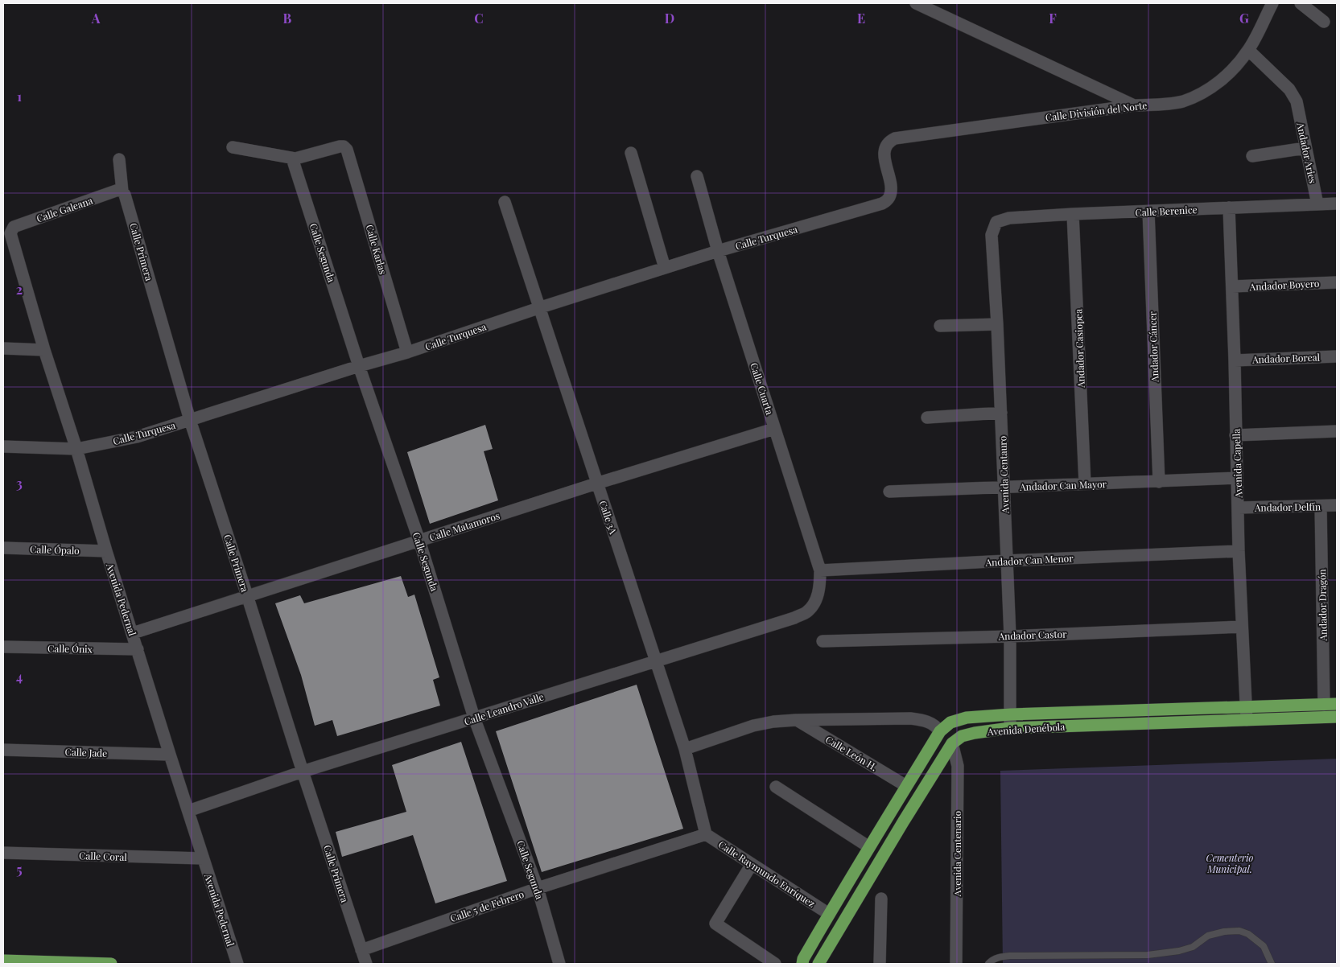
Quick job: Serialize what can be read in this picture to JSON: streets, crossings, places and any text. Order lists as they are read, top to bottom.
{
  "streets": {
    "main road": ["Avenida Denébola"],
    "street": [
      "Calle División del Norte",
      "Andador Aries",
      "Calle Galeana",
      "Calle Berenice",
      "Calle Turquesa",
      "Calle Karlas",
      "Calle Primera",
      "Calle Segunda",
      "Andador Boyero",
      "Andador Cáncer",
      "Andador Casiopea",
      "Andador Boreal",
      "Calle Cuarta",
      "Avenida Capella",
      "Avenida Centauro",
      "Andador Can Mayor",
      "Andador Delfín",
      "Calle 3A",
      "Calle Matamoros",
      "Calle Ópalo",
      "Andador Can Menor",
      "Avenida Pedernal",
      "Andador Dragón",
      "Andador Castor",
      "Calle Ónix",
      "Calle Leandro Valle",
      "Calle Jade",
      "Calle León H.",
      "Avenida Centenario",
      "Calle Coral",
      "Calle Raymundo Enríquez",
      "Calle 5 de Febrero"
    ]
  },
  "crossings": [
    ["Calle División del Norte", "Andador Aries"],
    ["Calle División del Norte", "Calle Turquesa"],
    ["Andador Aries", "Calle Berenice"],
    ["Calle Galeana", "Calle Primera"],
    ["Calle Galeana", "Avenida Pedernal"],
    ["Calle Berenice", "Andador Cáncer"],
    ["Calle Berenice", "Andador Casiopea"],
    ["Calle Berenice", "Avenida Capella"],
    ["Calle Berenice", "Avenida Centauro"],
    ["Calle Turquesa", "Calle Karlas"],
    ["Calle Turquesa", "Calle Primera"],
    ["Calle Turquesa", "Calle Segunda"],
    ["Calle Turquesa", "Calle Cuarta"],
    ["Calle Turquesa", "Calle 3A"],
    ["Calle Turquesa", "Avenida Pedernal"],
    ["Calle Karlas", "Calle Segunda"],
    ["Calle Primera", "Calle Matamoros"],
    ["Calle Primera", "Calle Leandro Valle"],
    ["Calle Primera", "Calle 5 de Febrero"],
    ["Calle Segunda", "Calle Matamoros"],
    ["Calle Segunda", "Calle Leandro Valle"],
    ["Calle Segunda", "Calle 5 de Febrero"],
    ["Andador Boyero", "Avenida Capella"],
    ["Andador Cáncer", "Andador Can Mayor"],
    ["Andador Casiopea", "Andador Can Mayor"],
    ["Andador Boreal", "Avenida Capella"],
    ["Calle Cuarta", "Calle Matamoros"],
    ["Calle Cuarta", "Andador Can Menor"],
    ["Calle Cuarta", "Calle Leandro Valle"],
    ["Avenida Capella", "Andador Can Mayor"],
    ["Avenida Capella", "Andador Delfín"],
    ["Avenida Capella", "Andador Can Menor"],
    ["Avenida Capella", "Andador Castor"],
    ["Avenida Capella", "Avenida Denébola"],
    ["Avenida Centauro", "Andador Can Mayor"],
    ["Avenida Centauro", "Andador Can Menor"],
    ["Avenida Centauro", "Andador Castor"],
    ["Avenida Centauro", "Avenida Denébola"],
    ["Andador Delfín", "Andador Dragón"],
    ["Calle 3A", "Calle Matamoros"],
    ["Calle 3A", "Calle Leandro Valle"],
    ["Calle 3A", "Calle Raymundo Enríquez"],
    ["Calle 3A", "Calle 5 de Febrero"],
    ["Calle Matamoros", "Avenida Pedernal"],
    ["Calle Ópalo", "Avenida Pedernal"],
    ["Avenida Pedernal", "Calle Ónix"],
    ["Avenida Pedernal", "Calle Leandro Valle"],
    ["Avenida Pedernal", "Calle Jade"],
    ["Avenida Pedernal", "Calle Coral"],
    ["Andador Dragón", "Avenida Denébola"],
    ["Avenida Denébola", "Calle León H."],
    ["Avenida Denébola", "Avenida Centenario"],
    ["Avenida Denébola", "Calle Raymundo Enríquez"],
    ["Calle Raymundo Enríquez", "Calle 5 de Febrero"]
  ],
  "parks": ["Cementerio Municipal."],
  "grid": {
    "columns": [
      "A",
      "B",
      "C",
      "D",
      "E",
      "F",
      "G"
    ],
    "rows": [
      "1",
      "2",
      "3",
      "4",
      "5"
    ]
  }
}
